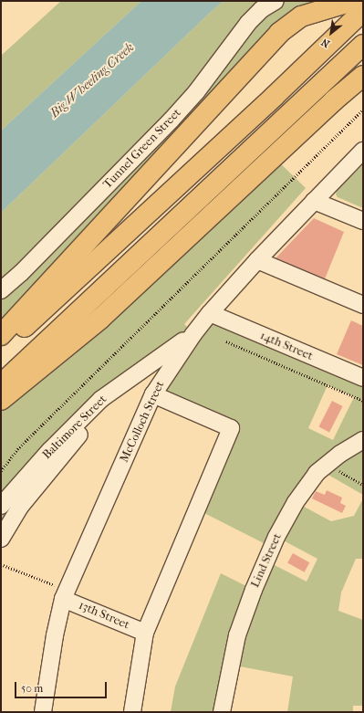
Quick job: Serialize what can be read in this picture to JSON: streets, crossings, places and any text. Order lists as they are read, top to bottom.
{
  "streets": {
    "street": [
      "Tunnel Green Street",
      "14th Street",
      "McColloch Street",
      "Baltimore Street",
      "Lind Street",
      "13th Street"
    ]
  },
  "crossings": [
    ["14th Street", "McColloch Street"],
    ["McColloch Street", "Baltimore Street"],
    ["McColloch Street", "13th Street"]
  ],
  "water": ["Big Wheeling Creek"],
  "scale_bar": "50 m",
  "north": "bottom left"
}
